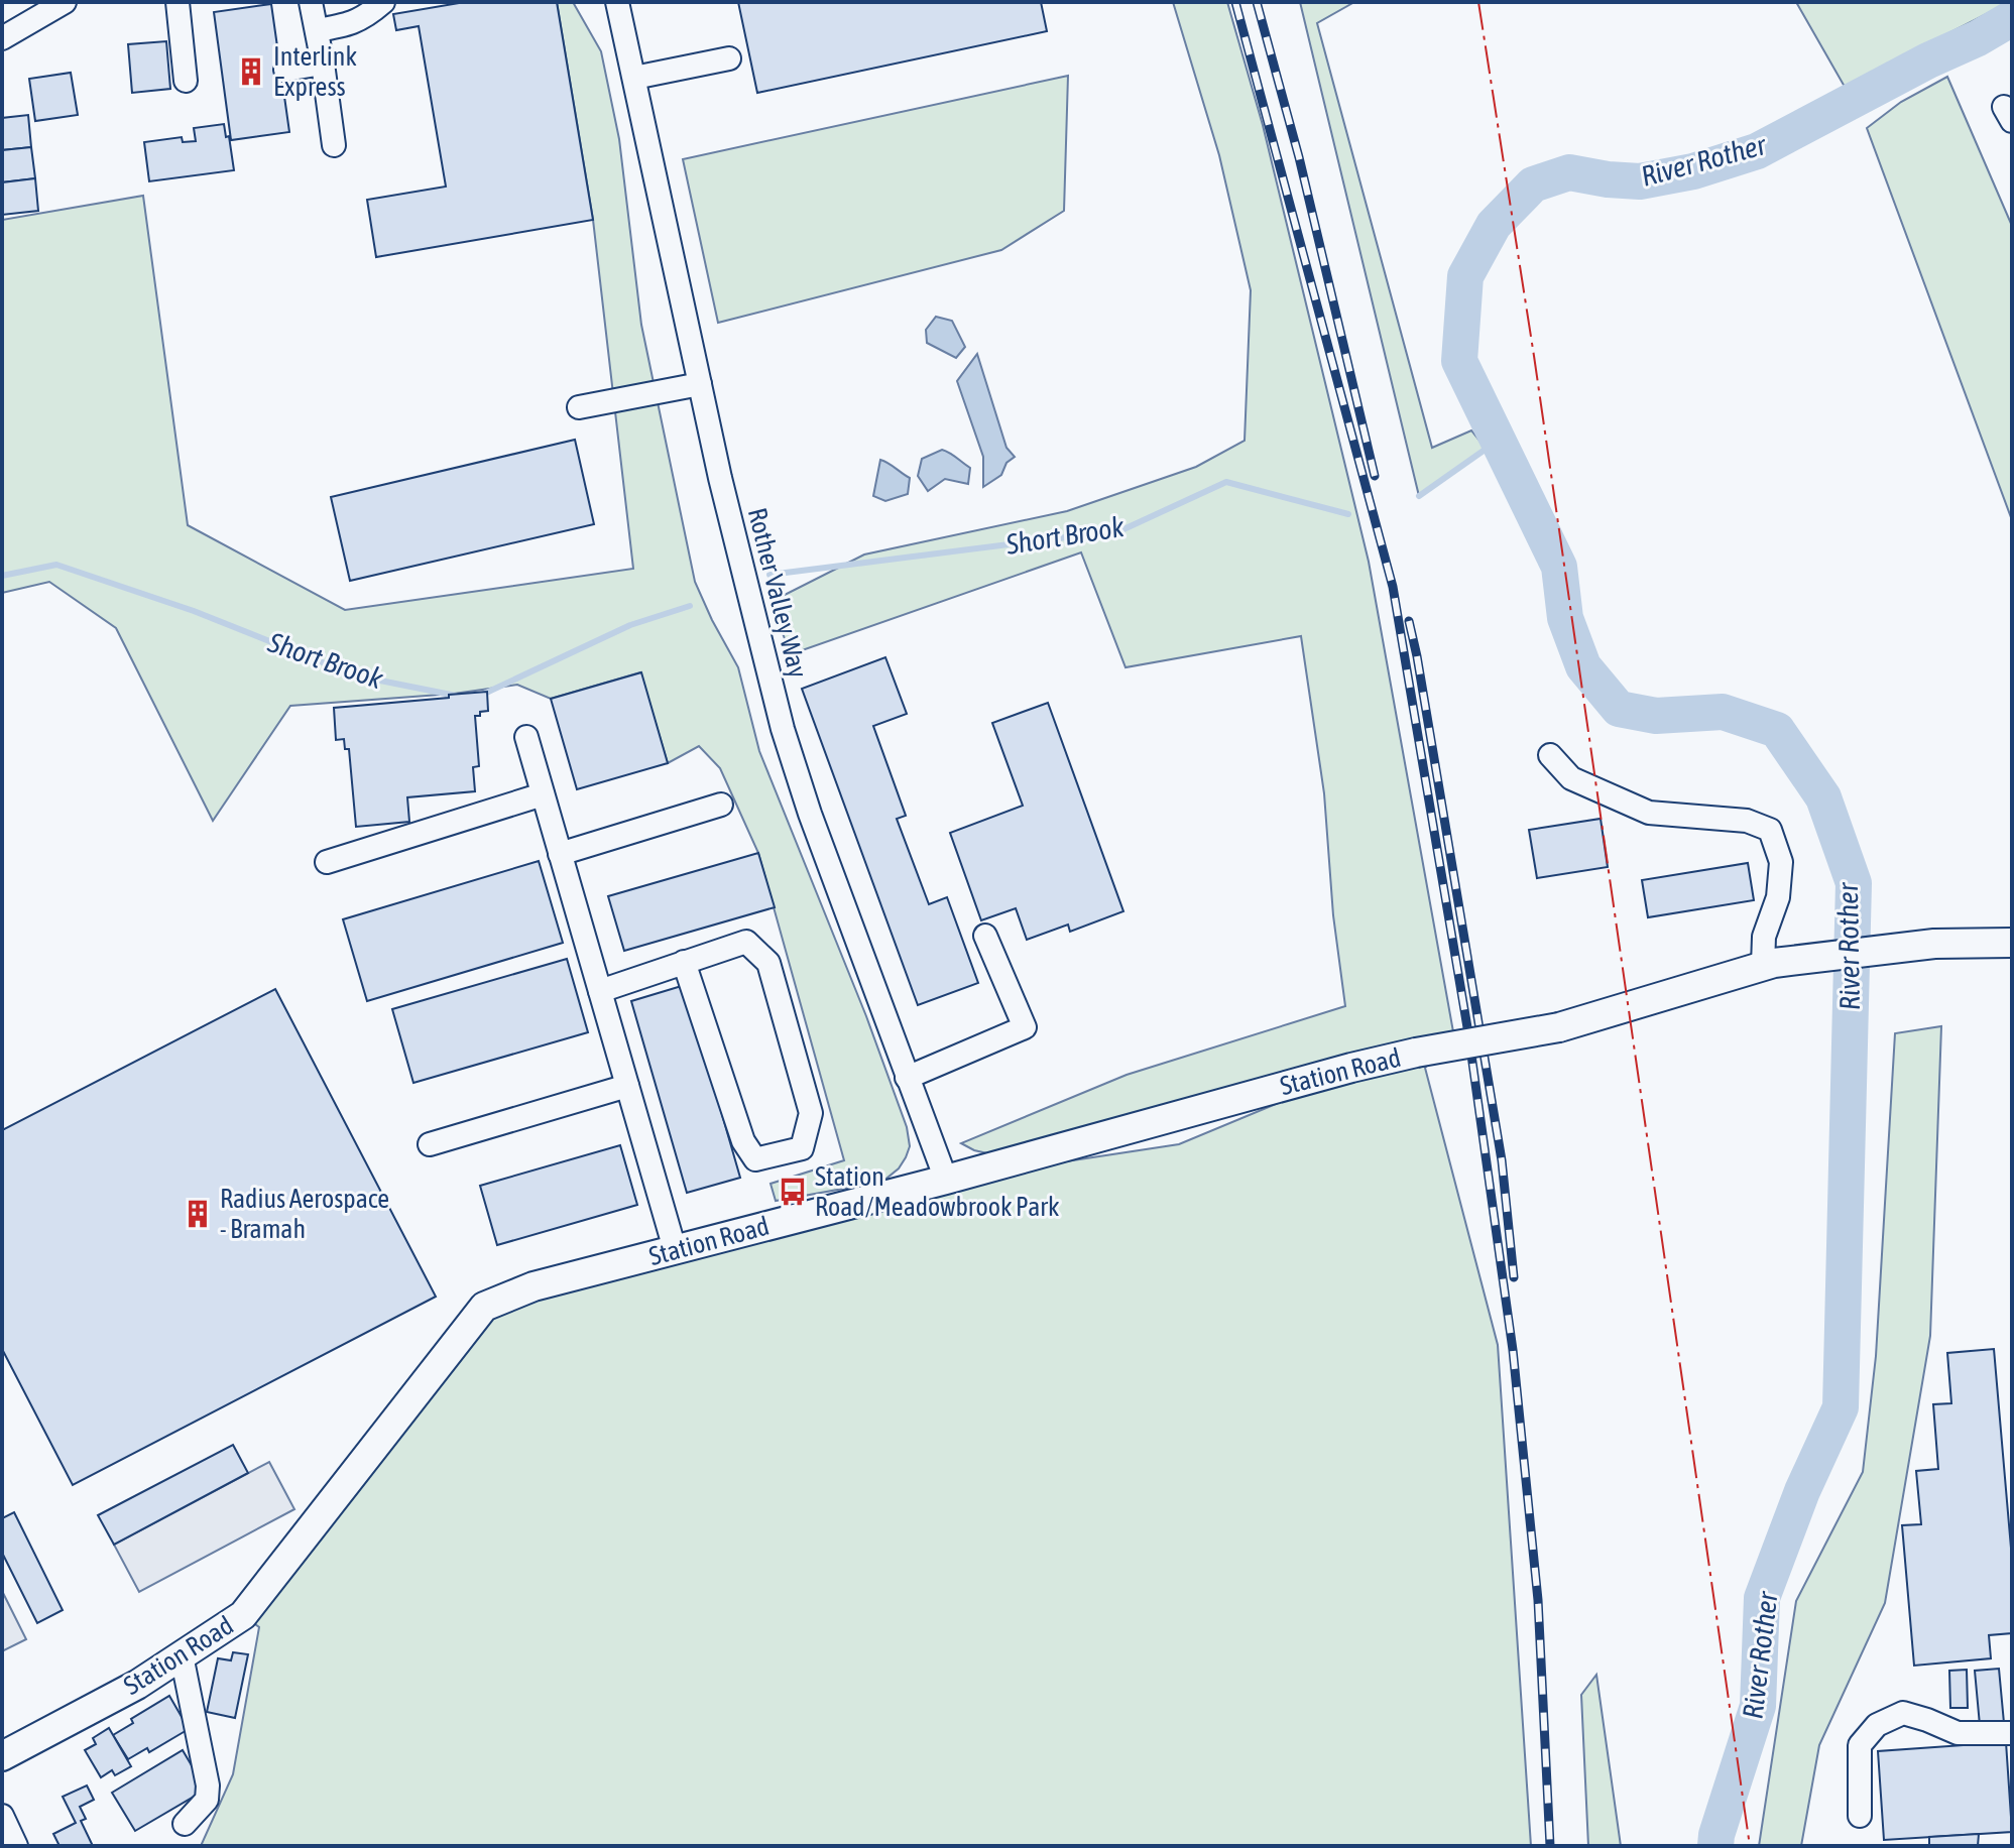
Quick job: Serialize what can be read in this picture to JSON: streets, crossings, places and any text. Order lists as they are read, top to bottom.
{
  "streets": {
    "main road": ["Station Road"],
    "street": ["Rother Valley Way"]
  },
  "crossings": [
    ["Rother Valley Way", "Station Road"]
  ],
  "water": ["River Rother", "Short Brook"],
  "places": {
    "building": ["Interlink Express", "Radius Aerospace - Bramah"],
    "bus stop": ["Station Road/Meadowbrook Park"]
  }
}
